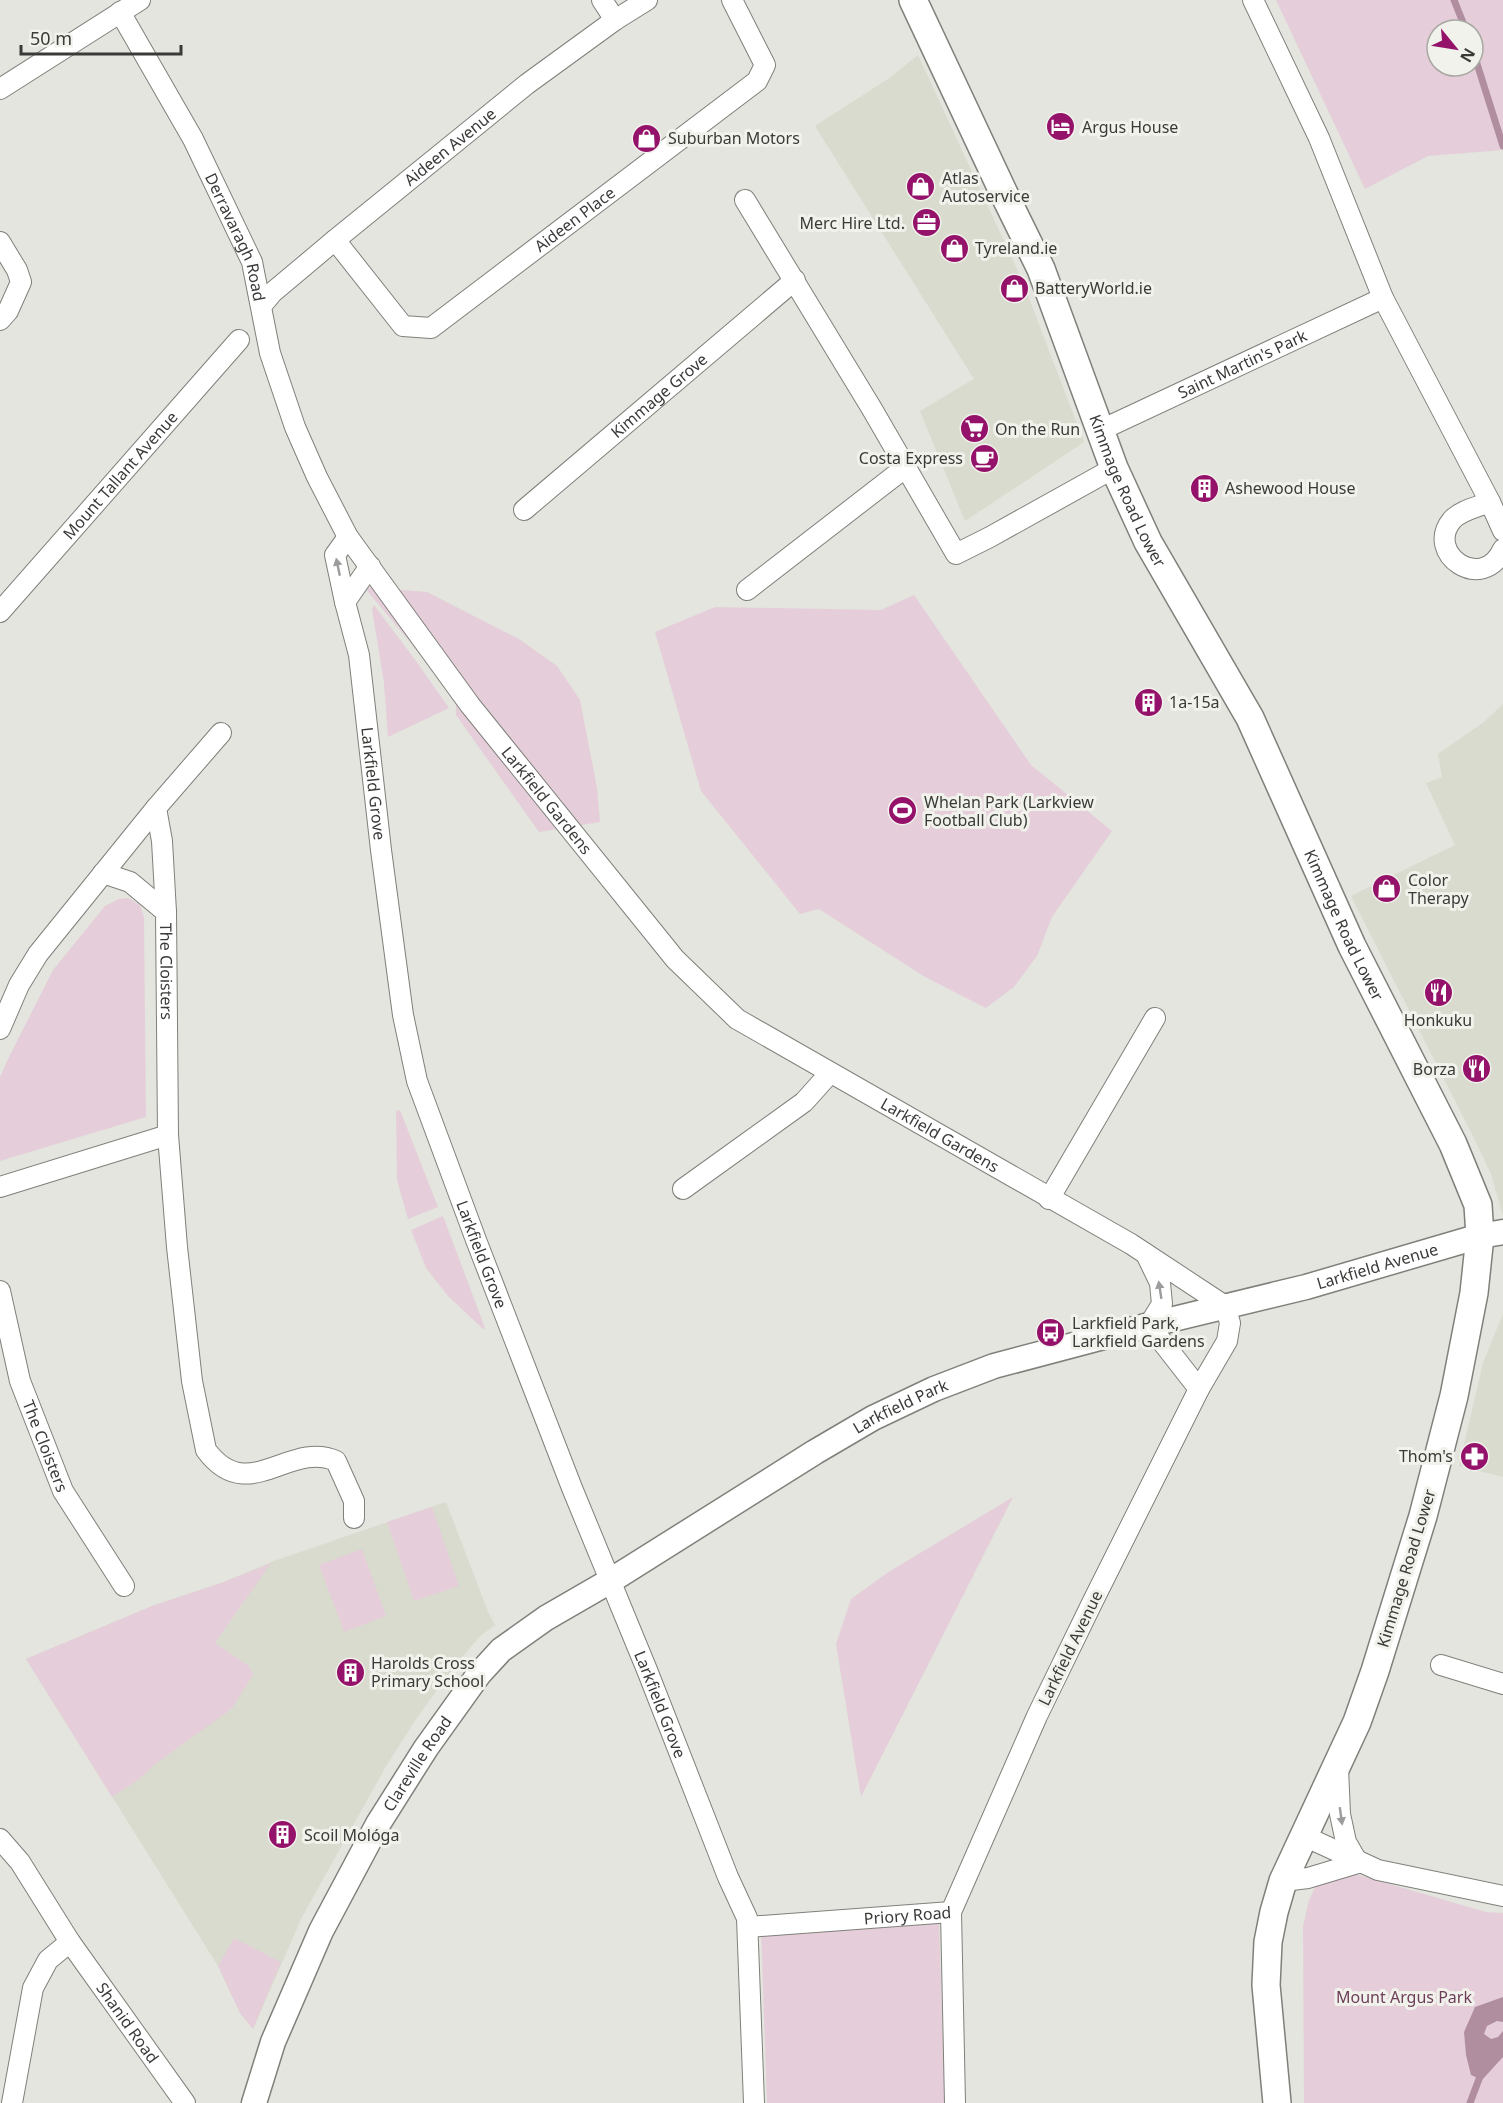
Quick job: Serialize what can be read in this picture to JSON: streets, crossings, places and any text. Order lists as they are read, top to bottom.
{
  "streets": {
    "main road": ["Kimmage Road Lower"],
    "street": [
      "Aideen Avenue",
      "Aideen Place",
      "Derravaragh Road",
      "Saint Martin's Park",
      "Kimmage Grove",
      "Mount Tallant Avenue",
      "Larkfield Grove",
      "Larkfield Gardens",
      "The Cloisters",
      "Larkfield Avenue",
      "Larkfield Park",
      "Clareville Road",
      "Priory Road",
      "Shanid Road"
    ]
  },
  "crossings": [
    ["Aideen Avenue", "Aideen Place"],
    ["Aideen Avenue", "Derravaragh Road"],
    ["Derravaragh Road", "Larkfield Gardens"],
    ["Saint Martin's Park", "Kimmage Road Lower"],
    ["Kimmage Road Lower", "Larkfield Avenue"],
    ["Larkfield Grove", "Larkfield Gardens"],
    ["Larkfield Grove", "Larkfield Park"],
    ["Larkfield Grove", "Clareville Road"],
    ["Larkfield Grove", "Priory Road"],
    ["Larkfield Gardens", "Larkfield Avenue"],
    ["Larkfield Gardens", "Larkfield Park"],
    ["Larkfield Avenue", "Larkfield Park"],
    ["Larkfield Avenue", "Priory Road"],
    ["Larkfield Park", "Clareville Road"]
  ],
  "parks": ["Mount Argus Park"],
  "places": {
    "hotel": ["Argus House"],
    "shop": [
      "Suburban Motors",
      "Atlas Autoservice",
      "Tyreland.ie",
      "BatteryWorld.ie",
      "Color Therapy"
    ],
    "office": ["Merc Hire Ltd."],
    "supermarket": ["On the Run"],
    "cafe": ["Costa Express"],
    "building": [
      "Ashewood House",
      "1a-15a",
      "Harolds Cross Primary School",
      "Scoil Mológa"
    ],
    "sports": ["Whelan Park (Larkview Football Club)"],
    "restaurant": ["Honkuku", "Borza"],
    "bus stop": ["Larkfield Park, Larkfield Gardens"],
    "pharmacy": ["Thom's"]
  },
  "scale_bar": "50 m",
  "north": "bottom right"
}
